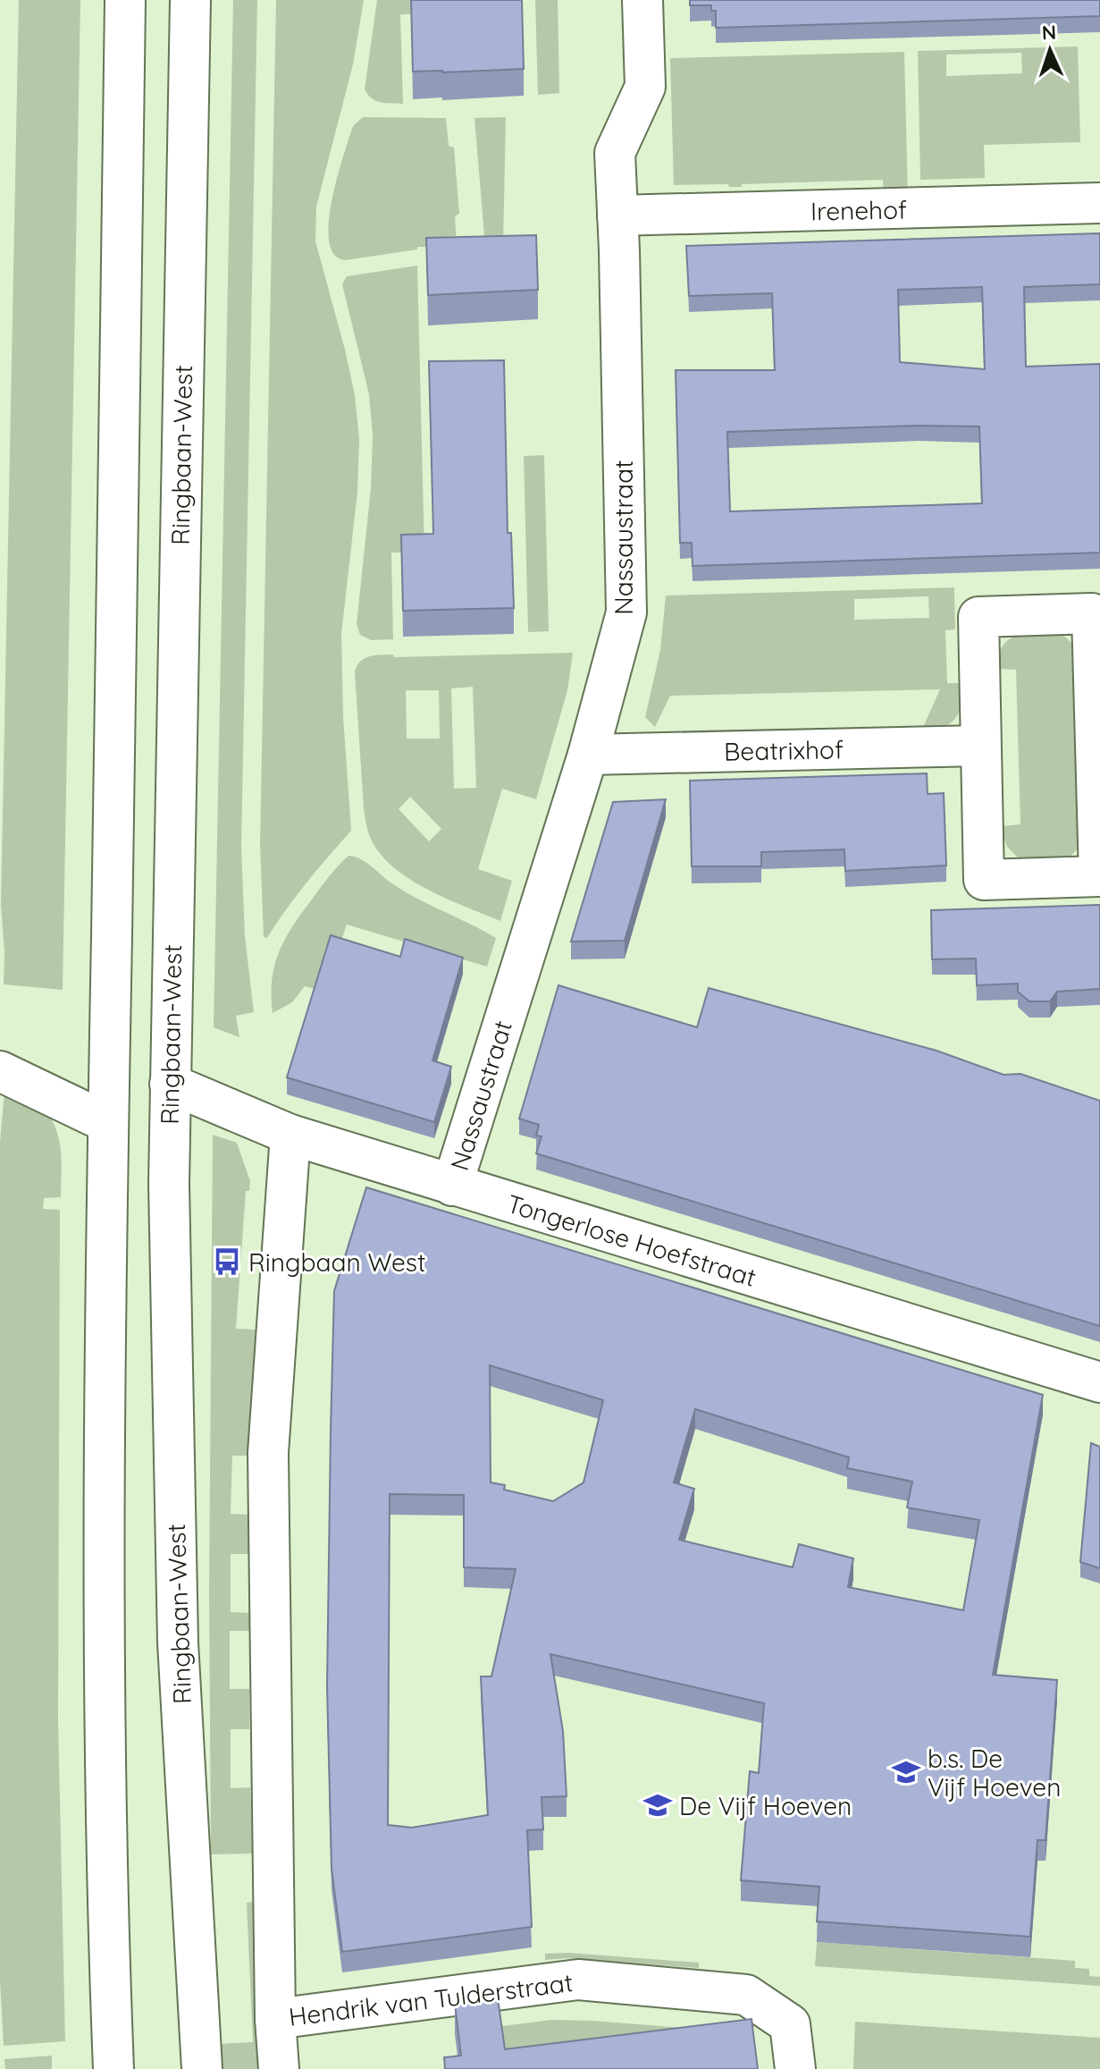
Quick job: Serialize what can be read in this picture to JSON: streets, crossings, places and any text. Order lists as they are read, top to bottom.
{
  "streets": {
    "street": [
      "Irenehof",
      "Ringbaan-West",
      "Nassaustraat",
      "Beatrixhof",
      "Tongerlose Hoefstraat",
      "Hendrik van Tulderstraat"
    ]
  },
  "crossings": [
    ["Irenehof", "Nassaustraat"],
    ["Ringbaan-West", "Tongerlose Hoefstraat"],
    ["Nassaustraat", "Beatrixhof"],
    ["Nassaustraat", "Tongerlose Hoefstraat"]
  ],
  "places": {
    "bus stop": ["Ringbaan West"],
    "school or university": ["b.s. De Vijf Hoeven", "De Vijf Hoeven"]
  },
  "north": "top"
}
